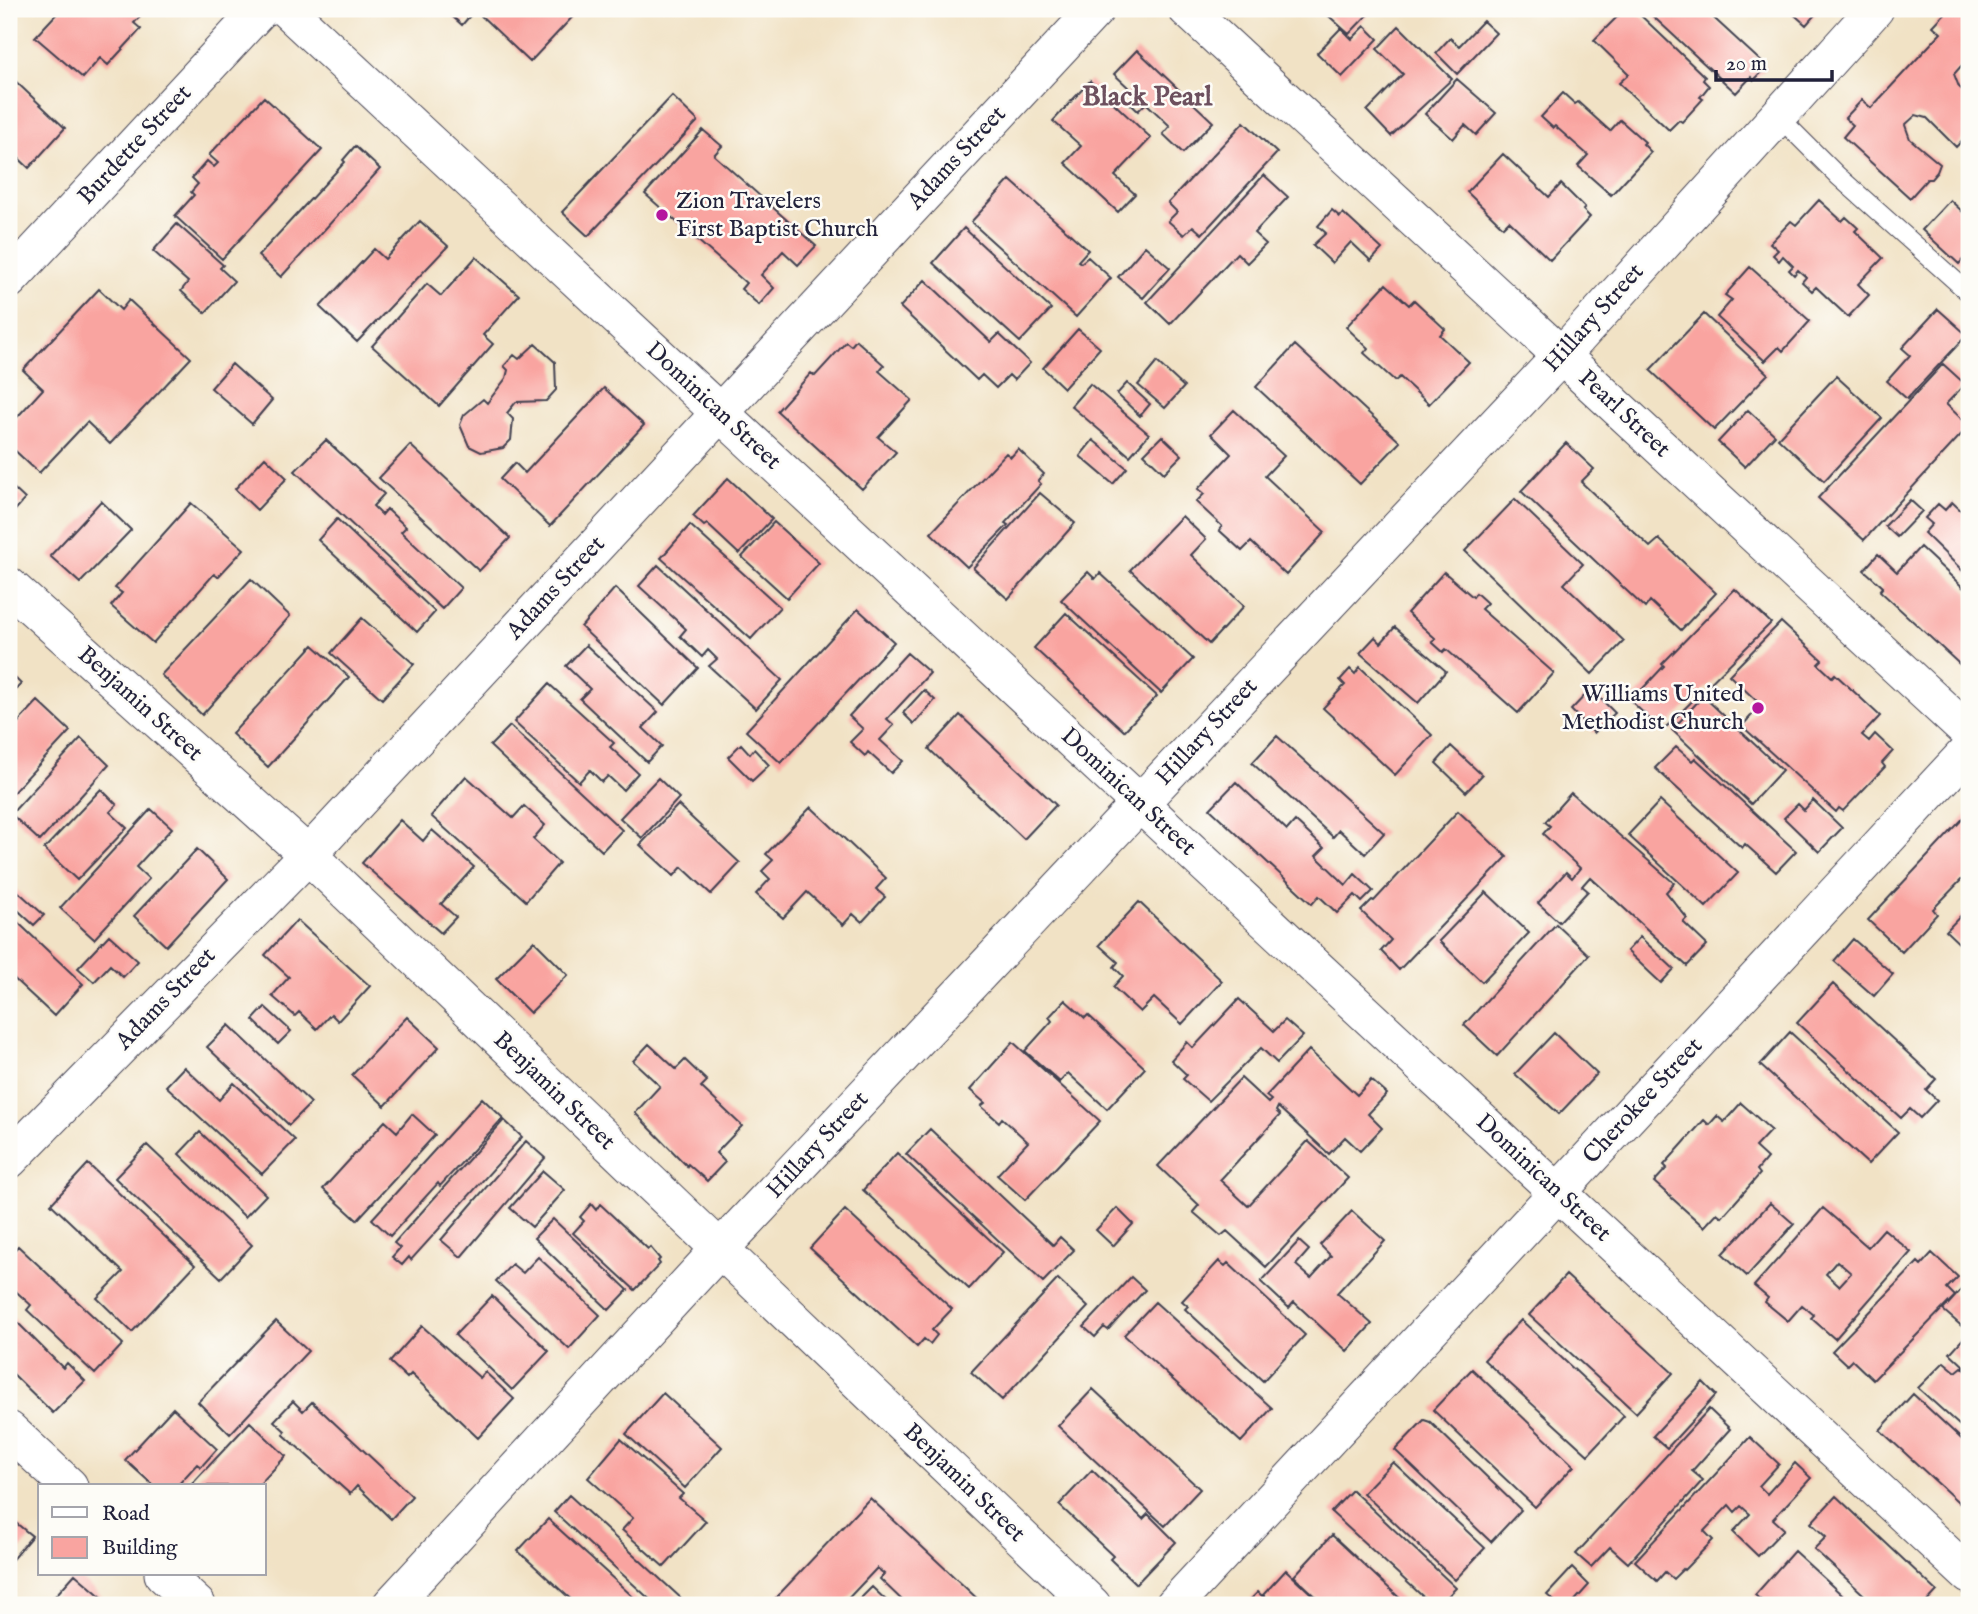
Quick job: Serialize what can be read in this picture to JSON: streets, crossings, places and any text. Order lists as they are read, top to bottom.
{
  "streets": {
    "street": [
      "Burdette Street",
      "Adams Street",
      "Hillary Street",
      "Dominican Street",
      "Pearl Street",
      "Benjamin Street",
      "Cherokee Street"
    ]
  },
  "crossings": [
    ["Adams Street", "Dominican Street"],
    ["Adams Street", "Benjamin Street"],
    ["Hillary Street", "Dominican Street"],
    ["Hillary Street", "Pearl Street"],
    ["Hillary Street", "Benjamin Street"],
    ["Dominican Street", "Cherokee Street"]
  ],
  "districts": ["Black Pearl"],
  "places": ["Zion Travelers First Baptist Church", "Williams United Methodist Church"],
  "legend": ["Road", "Building"],
  "scale_bar": "20 m"
}
